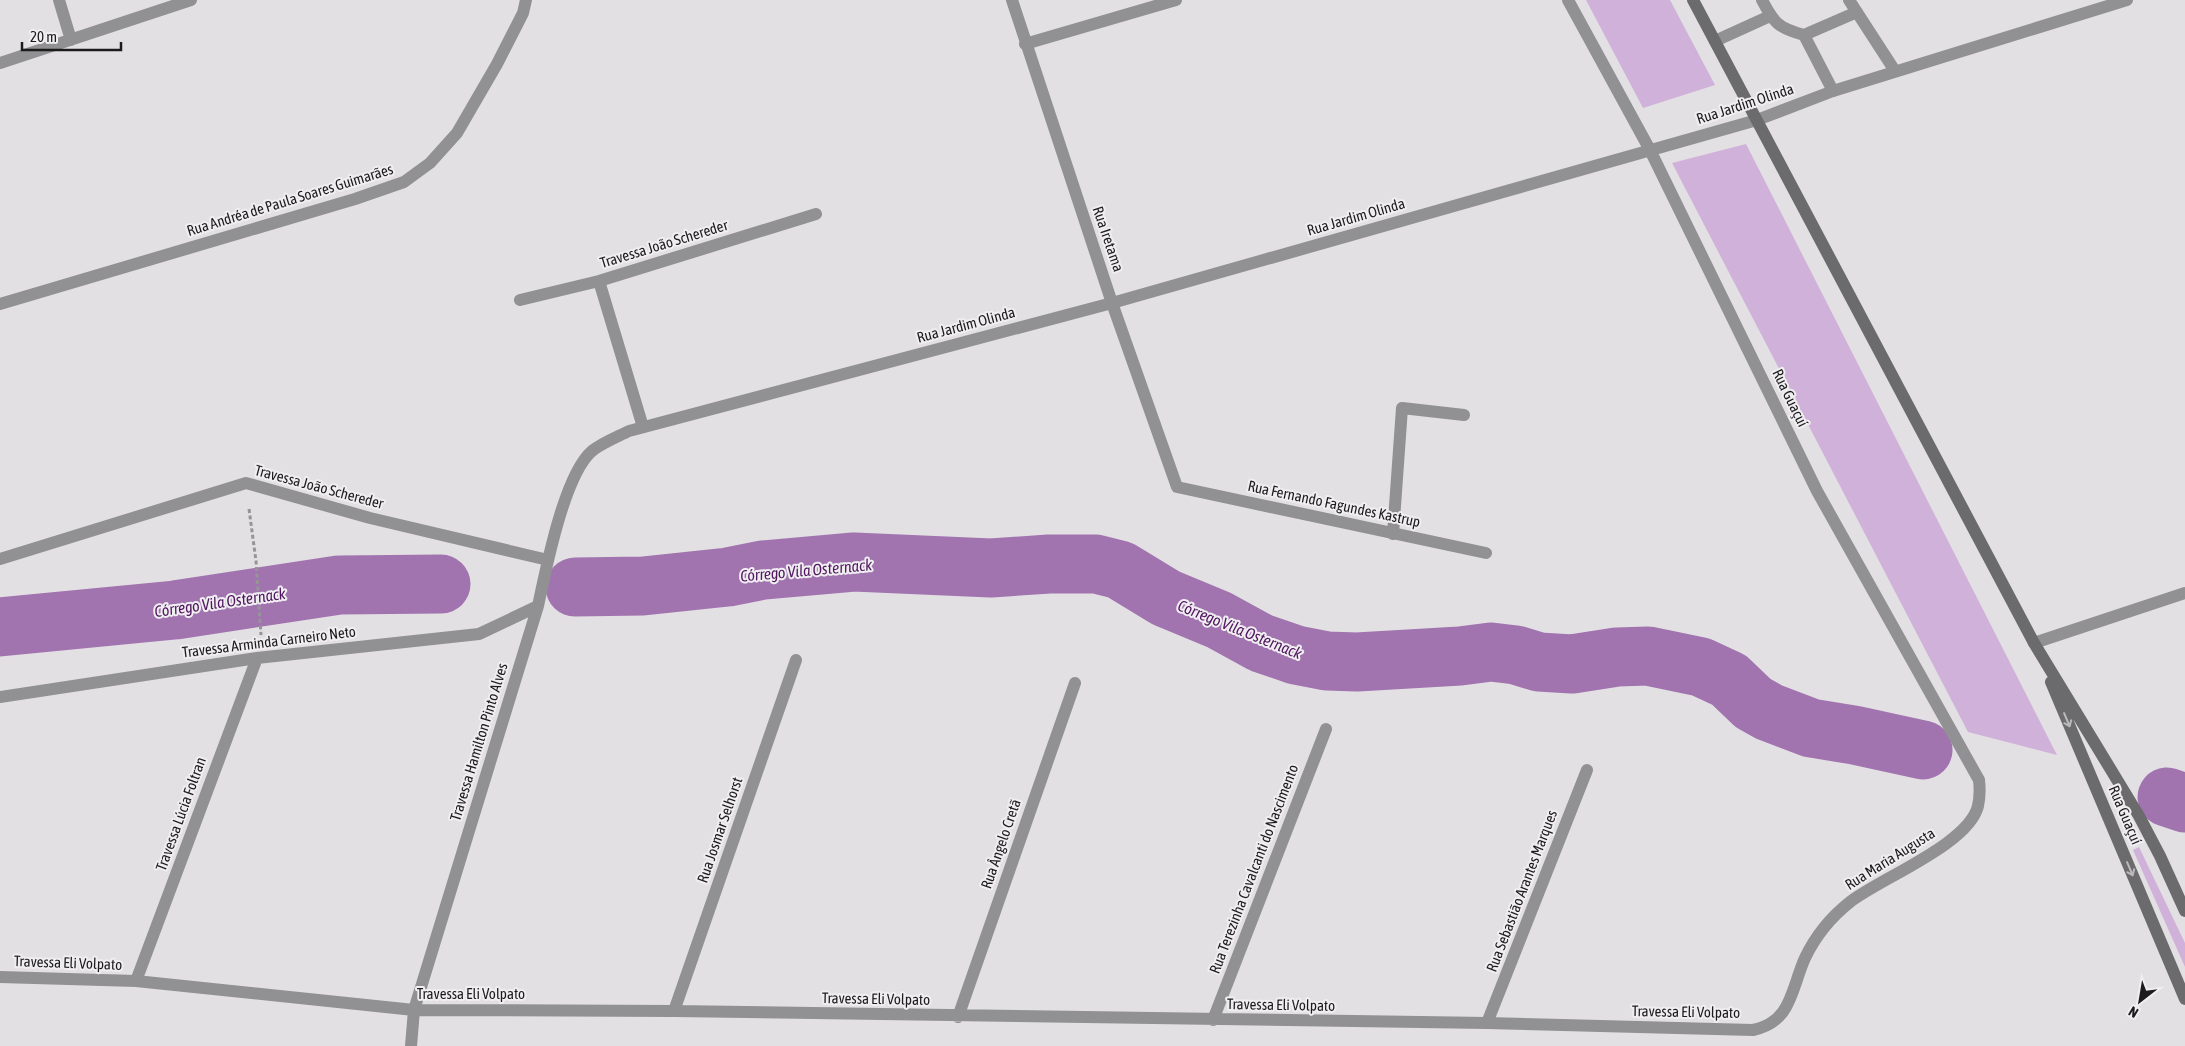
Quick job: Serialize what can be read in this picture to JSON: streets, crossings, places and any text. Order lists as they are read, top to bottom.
{
  "streets": {
    "main road": ["Rua Guaçuí"],
    "street": [
      "Rua Jardim Olinda",
      "Rua Andréa de Paula Soares Guimarães",
      "Rua Iretama",
      "Travessa João Schereder",
      "Rua Fernando Fagundes Kastrup",
      "Travessa Arminda Carneiro Neto",
      "Travessa Hamilton Pinto Alves",
      "Travessa Lúcia Foltran",
      "Rua Josmar Selhorst",
      "Rua Ângelo Cretã",
      "Rua Maria Augusta",
      "Rua Terezinha Cavalcanti do Nascimento",
      "Rua Sebastião Arantes Marques",
      "Travessa Eli Volpato"
    ]
  },
  "crossings": [
    ["Rua Jardim Olinda", "Rua Iretama"],
    ["Rua Jardim Olinda", "Rua Guaçuí"],
    ["Rua Jardim Olinda", "Travessa Hamilton Pinto Alves"],
    ["Rua Iretama", "Rua Fernando Fagundes Kastrup"],
    ["Travessa João Schereder", "Travessa Hamilton Pinto Alves"],
    ["Rua Guaçuí", "Rua Maria Augusta"],
    ["Travessa Arminda Carneiro Neto", "Travessa Hamilton Pinto Alves"],
    ["Travessa Arminda Carneiro Neto", "Travessa Lúcia Foltran"],
    ["Travessa Hamilton Pinto Alves", "Travessa Eli Volpato"],
    ["Travessa Lúcia Foltran", "Travessa Eli Volpato"],
    ["Rua Josmar Selhorst", "Travessa Eli Volpato"],
    ["Rua Ângelo Cretã", "Travessa Eli Volpato"],
    ["Rua Maria Augusta", "Travessa Eli Volpato"],
    ["Rua Terezinha Cavalcanti do Nascimento", "Travessa Eli Volpato"],
    ["Rua Sebastião Arantes Marques", "Travessa Eli Volpato"]
  ],
  "water": ["Córrego Vila Osternack"],
  "scale_bar": "20 m",
  "north": "bottom left"
}
